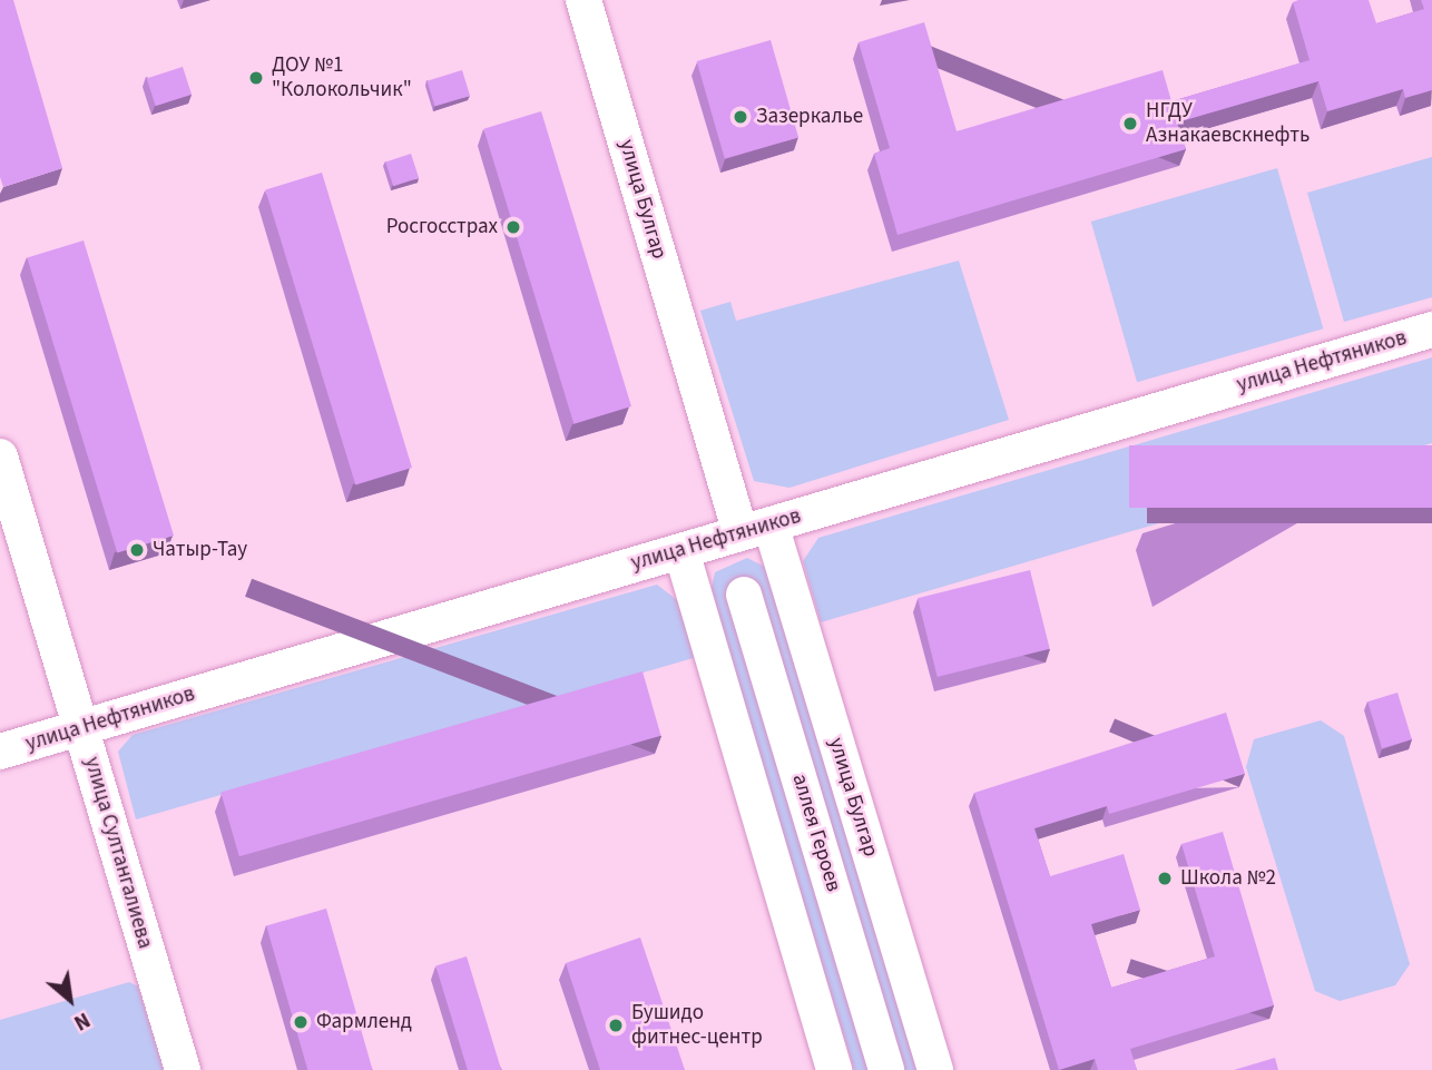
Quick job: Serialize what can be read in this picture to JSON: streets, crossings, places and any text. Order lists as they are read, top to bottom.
{
  "streets": {
    "street": [
      "улица Булгар",
      "улица Нефтяников",
      "аллея Героев",
      "улица Султангалиева"
    ]
  },
  "crossings": [
    ["улица Булгар", "улица Нефтяников"],
    ["улица Нефтяников", "улица Султангалиева"]
  ],
  "places": [
    "ДОУ №1 \"Колокольчик\"",
    "Зазеркалье",
    "НГДУ Азнакаевскнефть",
    "Росгосстрах",
    "Чатыр-Тау",
    "Школа №2",
    "Фармленд",
    "Бушидо фитнес-центр"
  ],
  "north": "bottom right"
}
